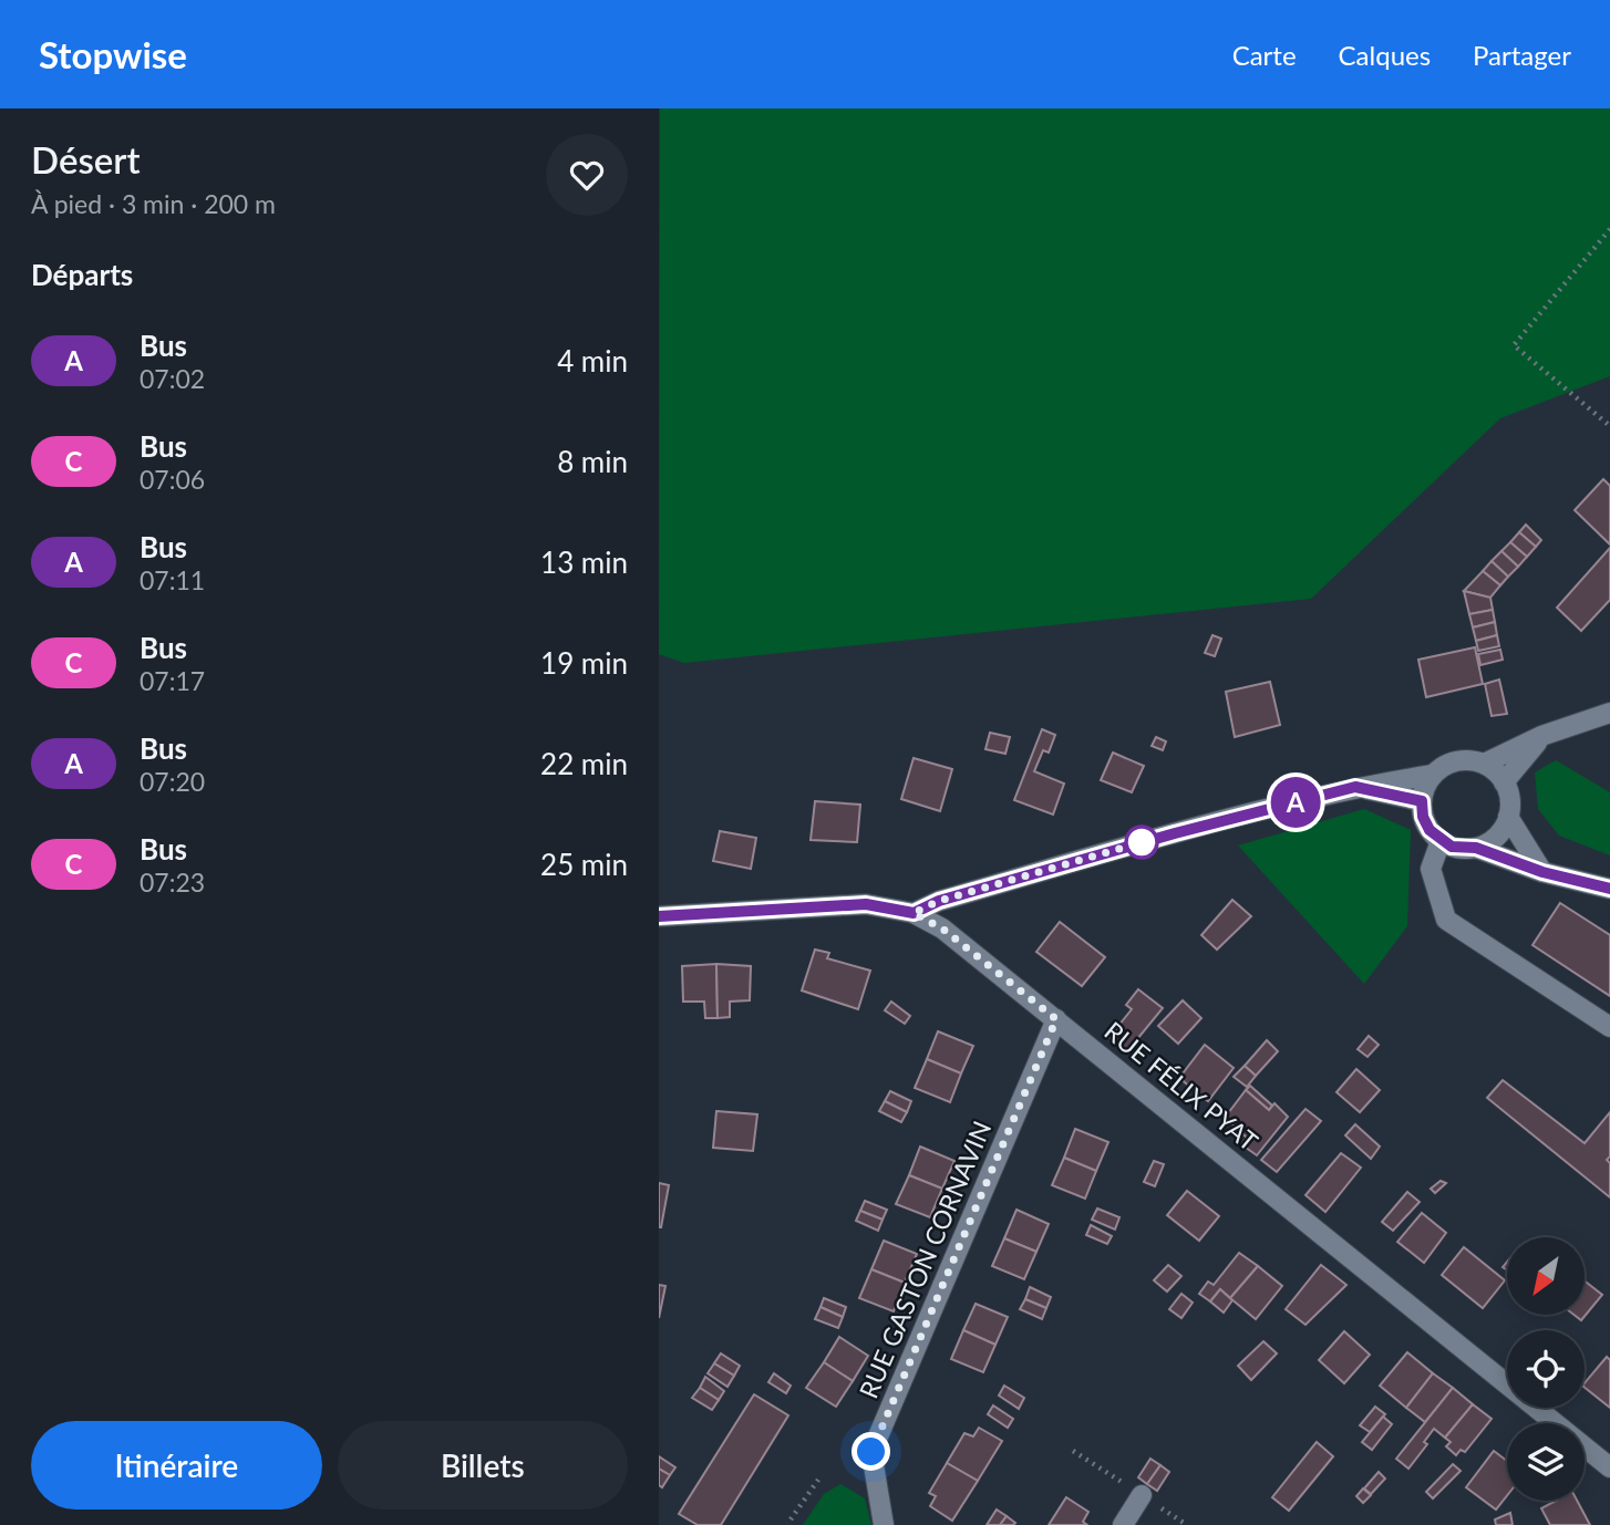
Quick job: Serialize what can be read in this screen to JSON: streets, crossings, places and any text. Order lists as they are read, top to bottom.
{
  "streets": {
    "street": ["RUE FÉLIX PYAT", "RUE GASTON CORNAVIN"]
  },
  "crossings": [
    ["RUE FÉLIX PYAT", "RUE GASTON CORNAVIN"]
  ],
  "lines": ["bus line A"],
  "north": "bottom left",
  "page": {
    "header": "Stopwise",
    "nav": ["Carte", "Calques", "Partager"],
    "heading": [
      ["Désert", "À pied · 3 min · 200 m"],
      "Départs"
    ],
    "on_map": "A",
    "list": [
      {
        "mark": "A",
        "name": "Bus",
        "note": "07:02",
        "value": "4 min"
      },
      {
        "mark": "C",
        "name": "Bus",
        "note": "07:06",
        "value": "8 min"
      },
      {
        "mark": "A",
        "name": "Bus",
        "note": "07:11",
        "value": "13 min"
      },
      {
        "mark": "C",
        "name": "Bus",
        "note": "07:17",
        "value": "19 min"
      },
      {
        "mark": "A",
        "name": "Bus",
        "note": "07:20",
        "value": "22 min"
      },
      {
        "mark": "C",
        "name": "Bus",
        "note": "07:23",
        "value": "25 min"
      }
    ],
    "buttons": ["Itinéraire", "Billets"]
  }
}
